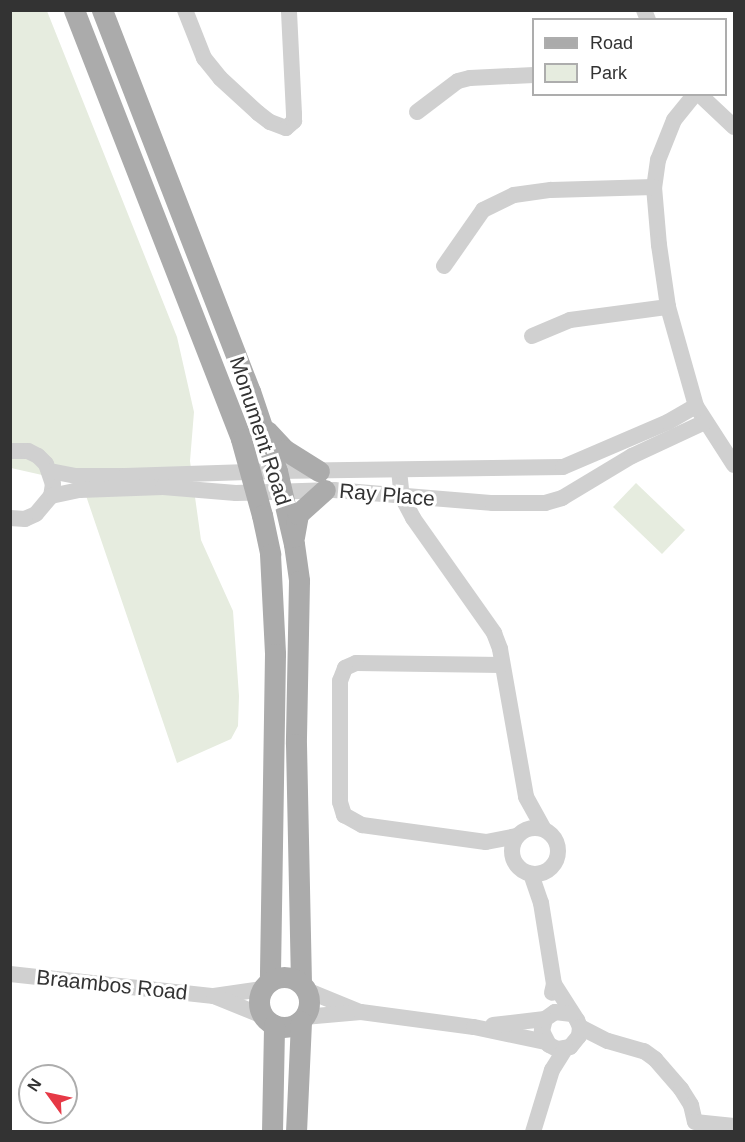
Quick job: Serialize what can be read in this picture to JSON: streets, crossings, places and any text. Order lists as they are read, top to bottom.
{
  "streets": {
    "main road": ["Monument Road"],
    "street": ["Ray Place", "Braambos Road"]
  },
  "crossings": [
    ["Monument Road", "Ray Place"],
    ["Monument Road", "Braambos Road"]
  ],
  "legend": ["Road", "Park"],
  "north": "top left"
}
